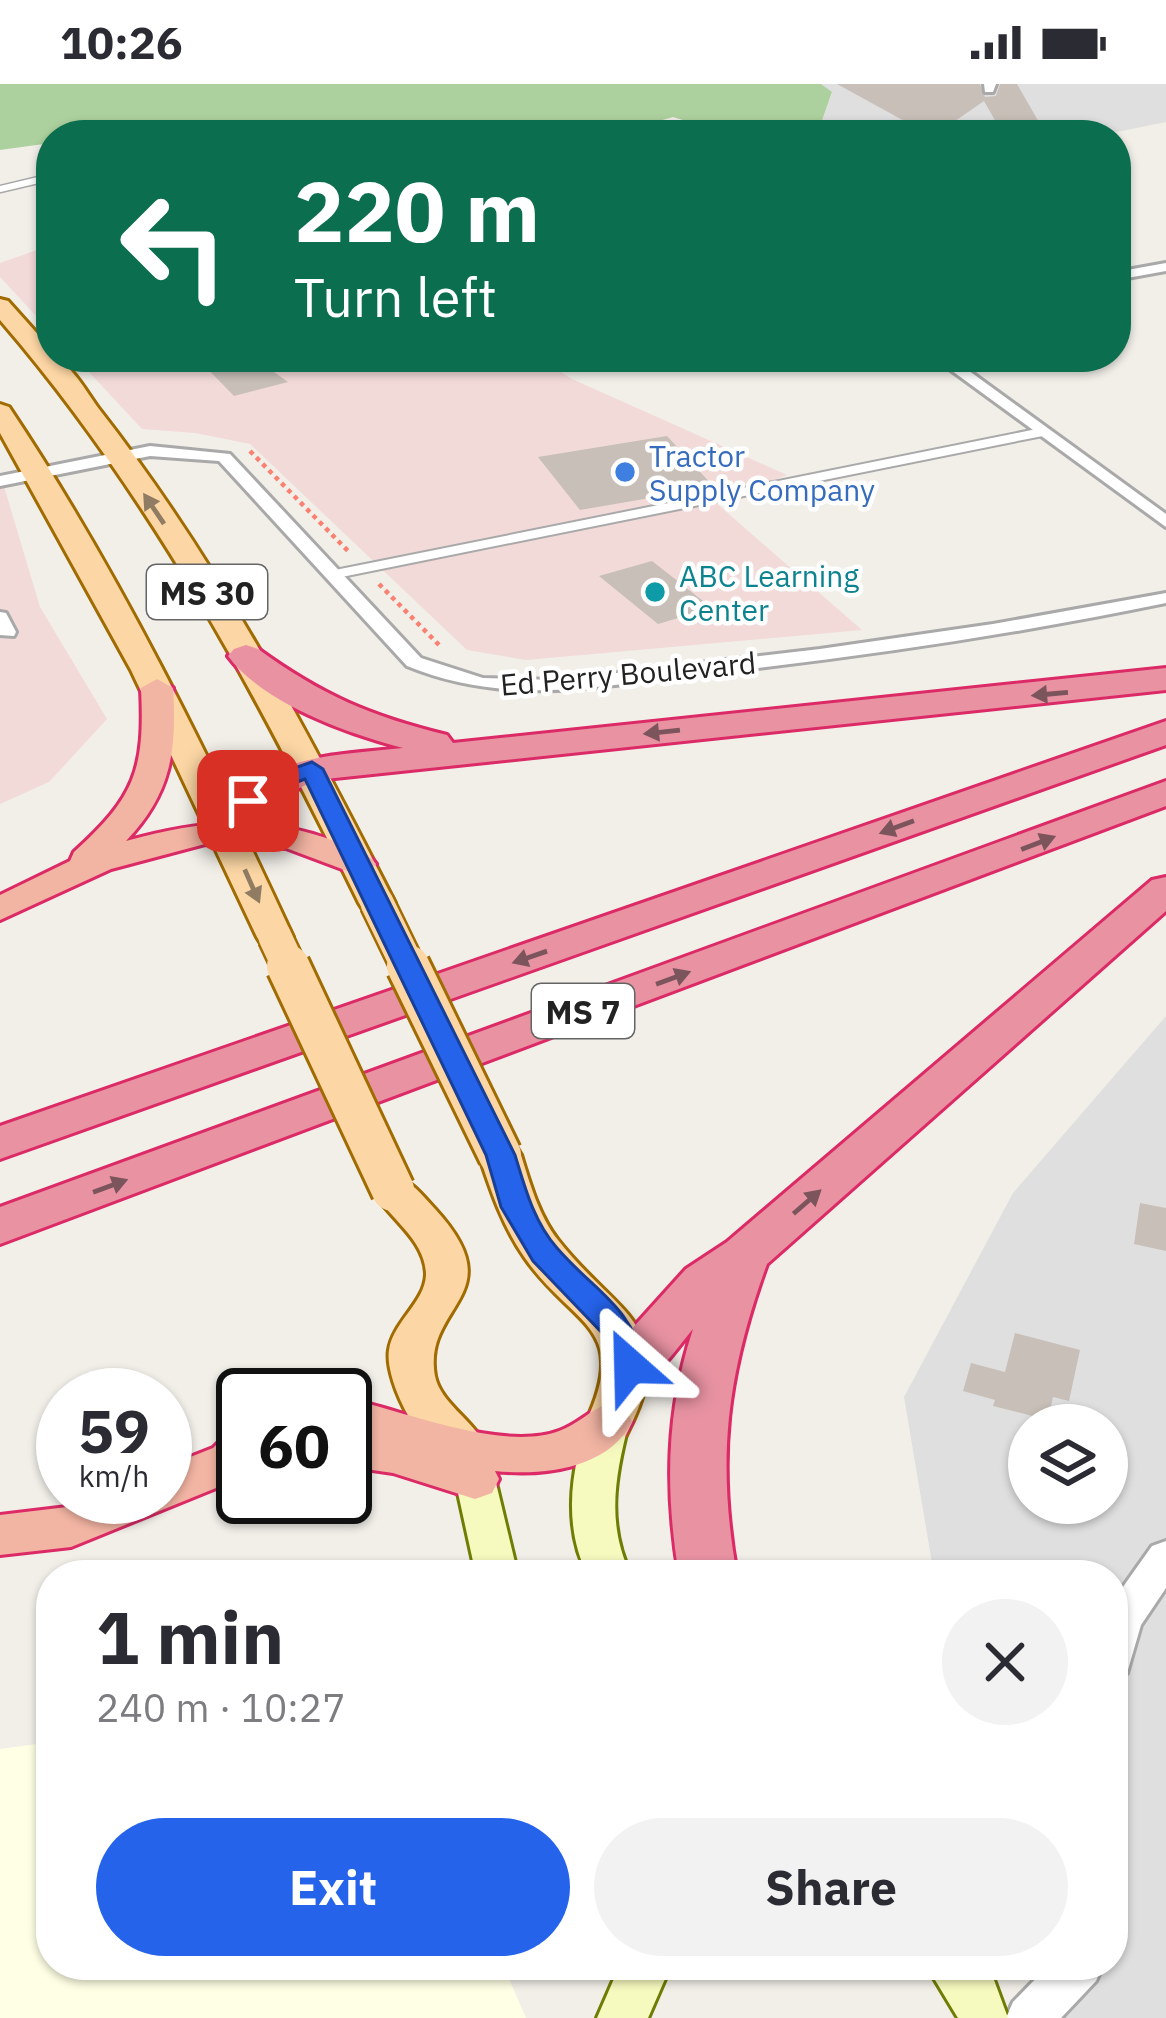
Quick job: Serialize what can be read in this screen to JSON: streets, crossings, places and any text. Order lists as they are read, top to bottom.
{
  "streets": {
    "highway": ["MS 7"],
    "main road": ["MS 30"],
    "street": ["Ed Perry Boulevard"]
  },
  "crossings": [
    ["MS 30", "Ed Perry Boulevard"]
  ],
  "places": ["Tractor Supply Company", "ABC Learning Center"],
  "page": {
    "status": "10:26",
    "turn": ["220 m", "Turn left"],
    "speed": "59 km/h",
    "limit": "60",
    "heading": ["1 min", "240 m · 10:27"],
    "buttons": ["Exit", "Share"]
  }
}
